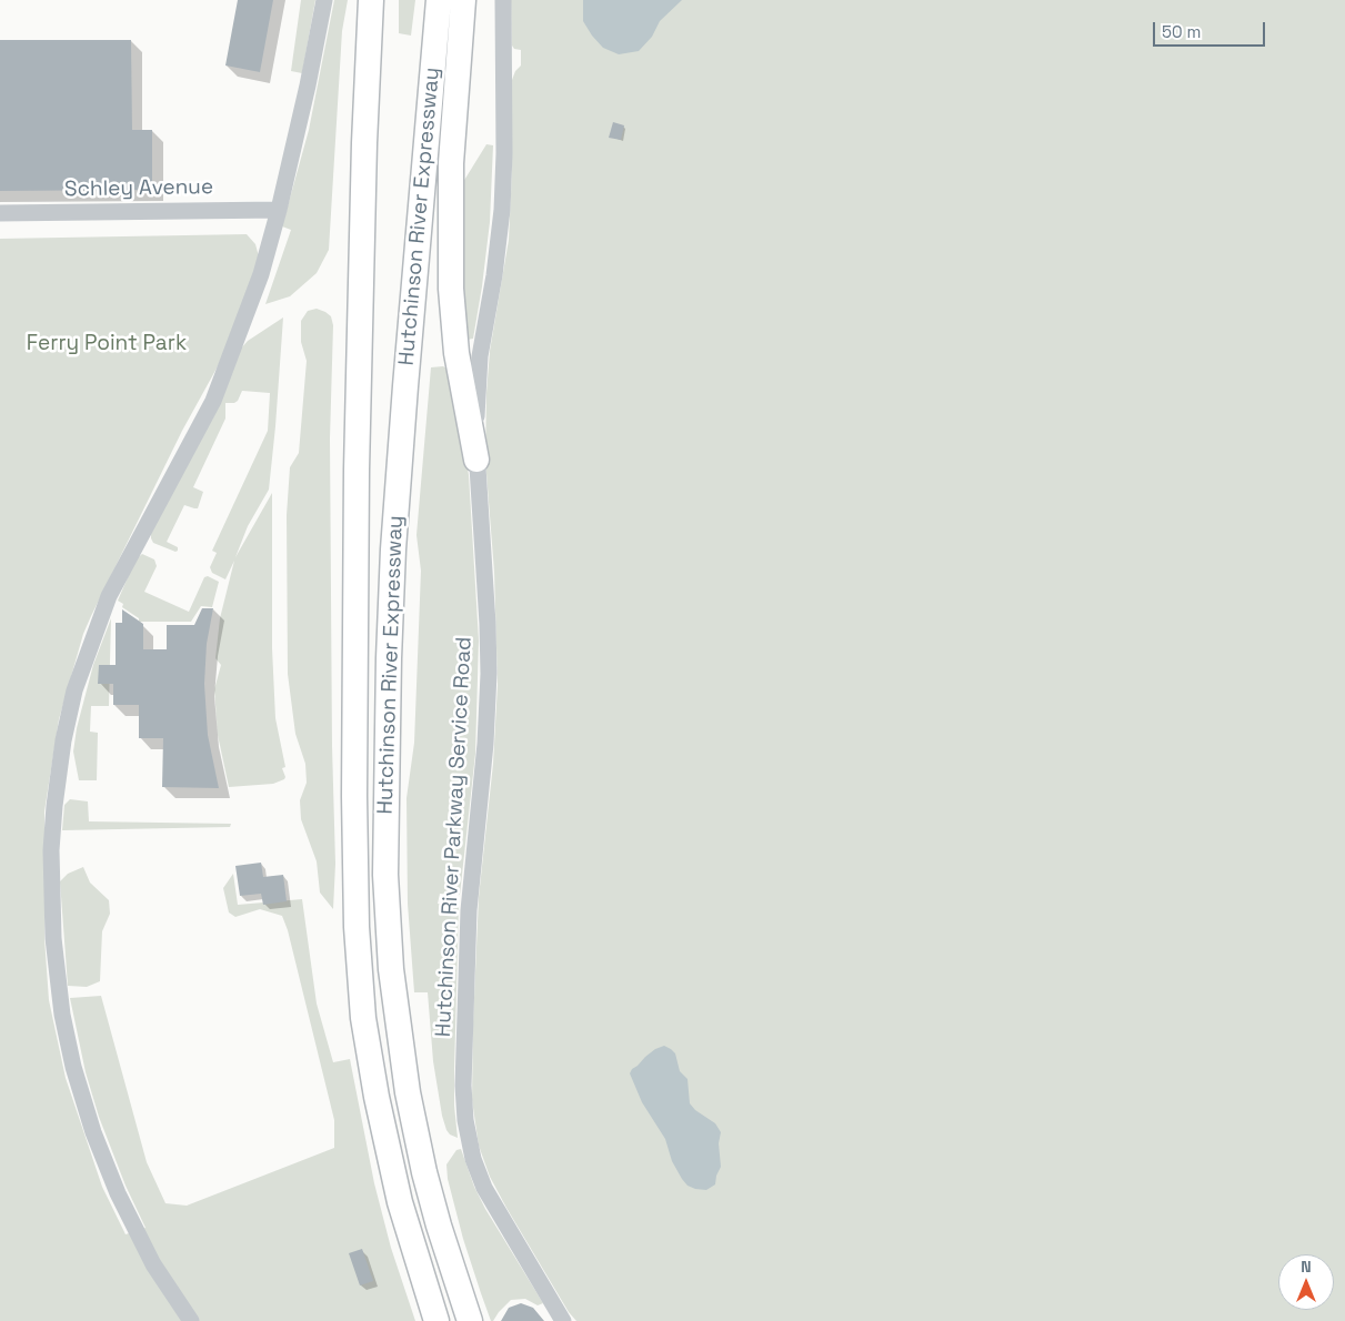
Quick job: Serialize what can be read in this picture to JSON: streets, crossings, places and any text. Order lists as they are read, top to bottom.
{
  "streets": {
    "highway": ["Hutchinson River Expressway"],
    "street": ["Schley Avenue", "Hutchinson River Parkway Service Road"]
  },
  "parks": ["Ferry Point Park"],
  "scale_bar": "50 m",
  "north": "top"
}
